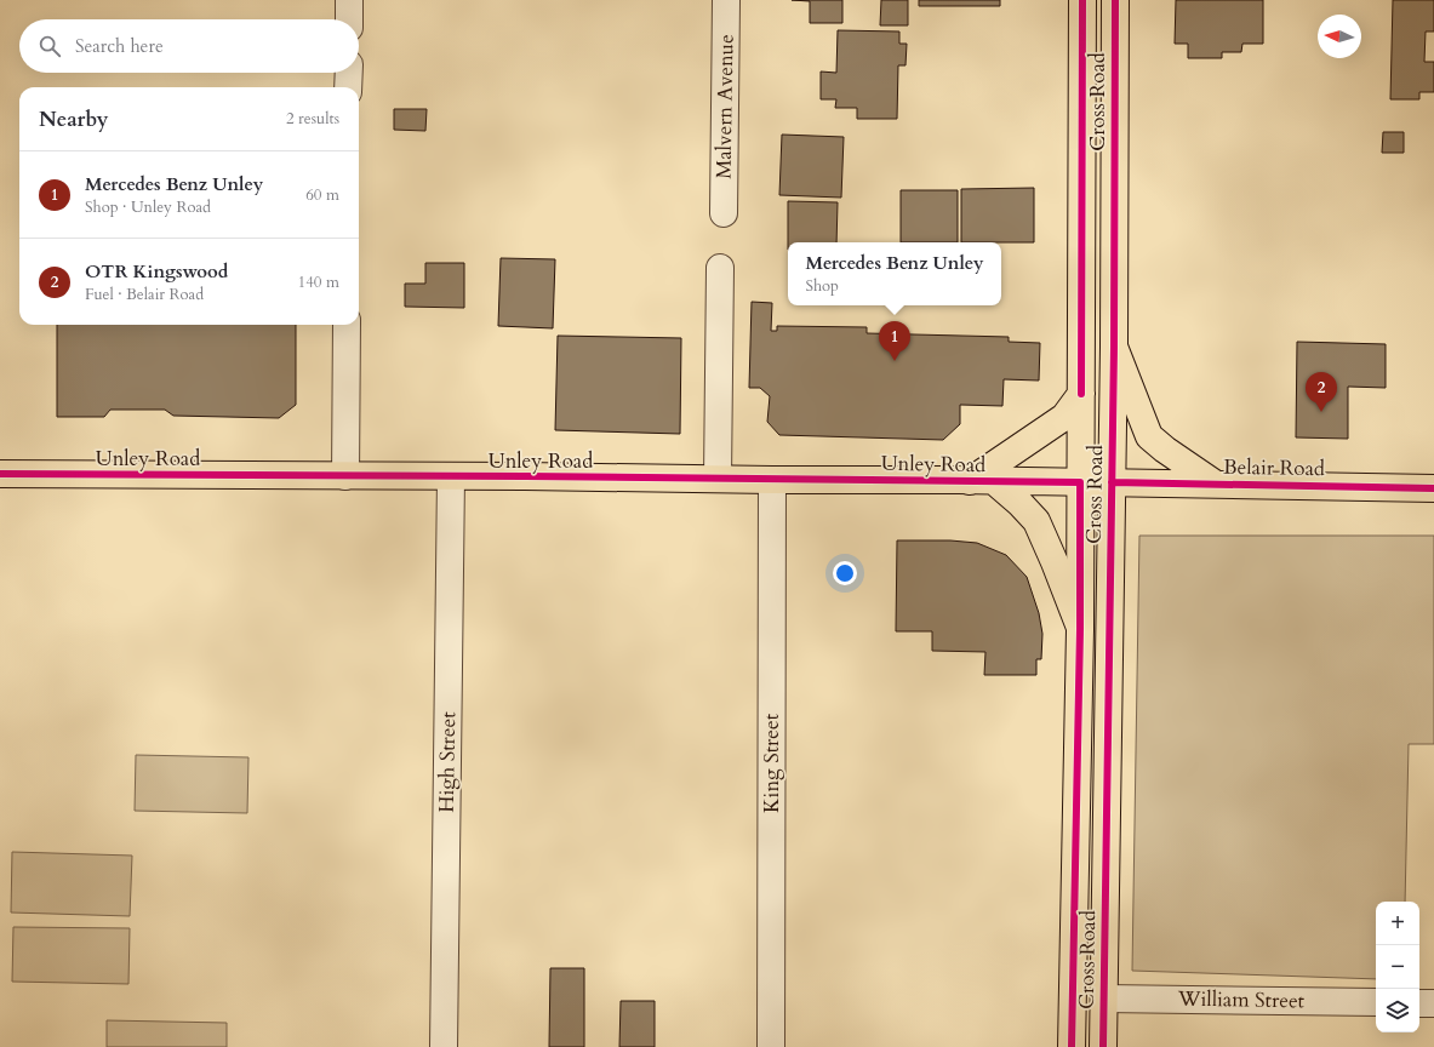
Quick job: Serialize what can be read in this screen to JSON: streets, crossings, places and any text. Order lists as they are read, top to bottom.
{
  "streets": {
    "main road": ["Cross Road", "Unley Road", "Belair Road"],
    "street": [
      "Malvern Avenue",
      "High Street",
      "King Street",
      "William Street"
    ]
  },
  "crossings": [
    ["Cross Road", "Unley Road"],
    ["Cross Road", "Belair Road"],
    ["Cross Road", "William Street"],
    ["Unley Road", "Belair Road"],
    ["Unley Road", "High Street"],
    ["Unley Road", "King Street"]
  ],
  "north": "left",
  "page": {
    "search": "Search here",
    "heading": ["Nearby", "2 results"],
    "list": [
      {
        "mark": "1",
        "name": "Mercedes Benz Unley",
        "note": "Shop · Unley Road",
        "value": "60 m"
      },
      {
        "mark": "2",
        "name": "OTR Kingswood",
        "note": "Fuel · Belair Road",
        "value": "140 m"
      }
    ],
    "popup": ["Mercedes Benz Unley", "Shop"],
    "pins": ["1", "2"],
    "map_buttons": ["+", "−"]
  }
}
